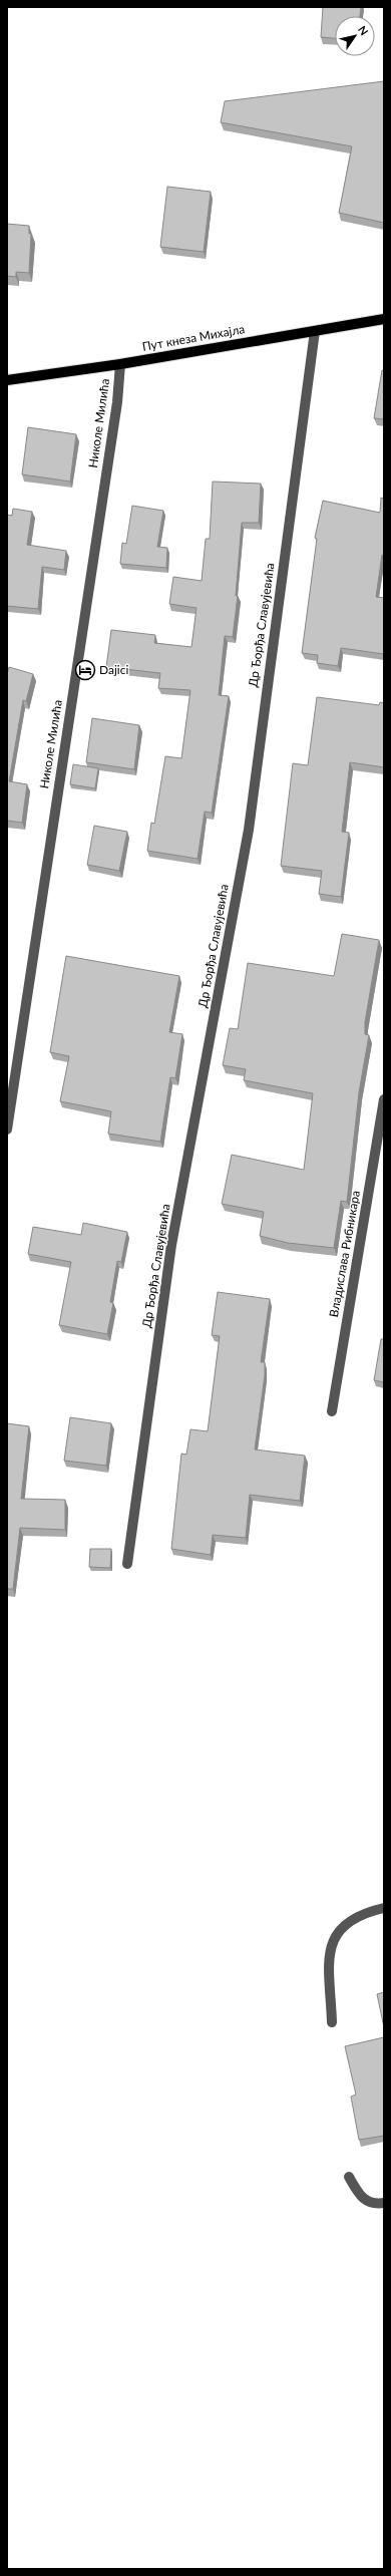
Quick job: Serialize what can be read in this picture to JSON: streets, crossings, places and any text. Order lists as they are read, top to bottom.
{
  "streets": {
    "main road": ["Пут кнеза Михајла"],
    "street": ["Николе Милића", "Др Ђорђа Славујевића", "Владислава Рибникара"]
  },
  "crossings": [
    ["Пут кнеза Михајла", "Николе Милића"],
    ["Пут кнеза Михајла", "Др Ђорђа Славујевића"]
  ],
  "places": {
    "hotel": ["Dajici"]
  },
  "north": "top right"
}
